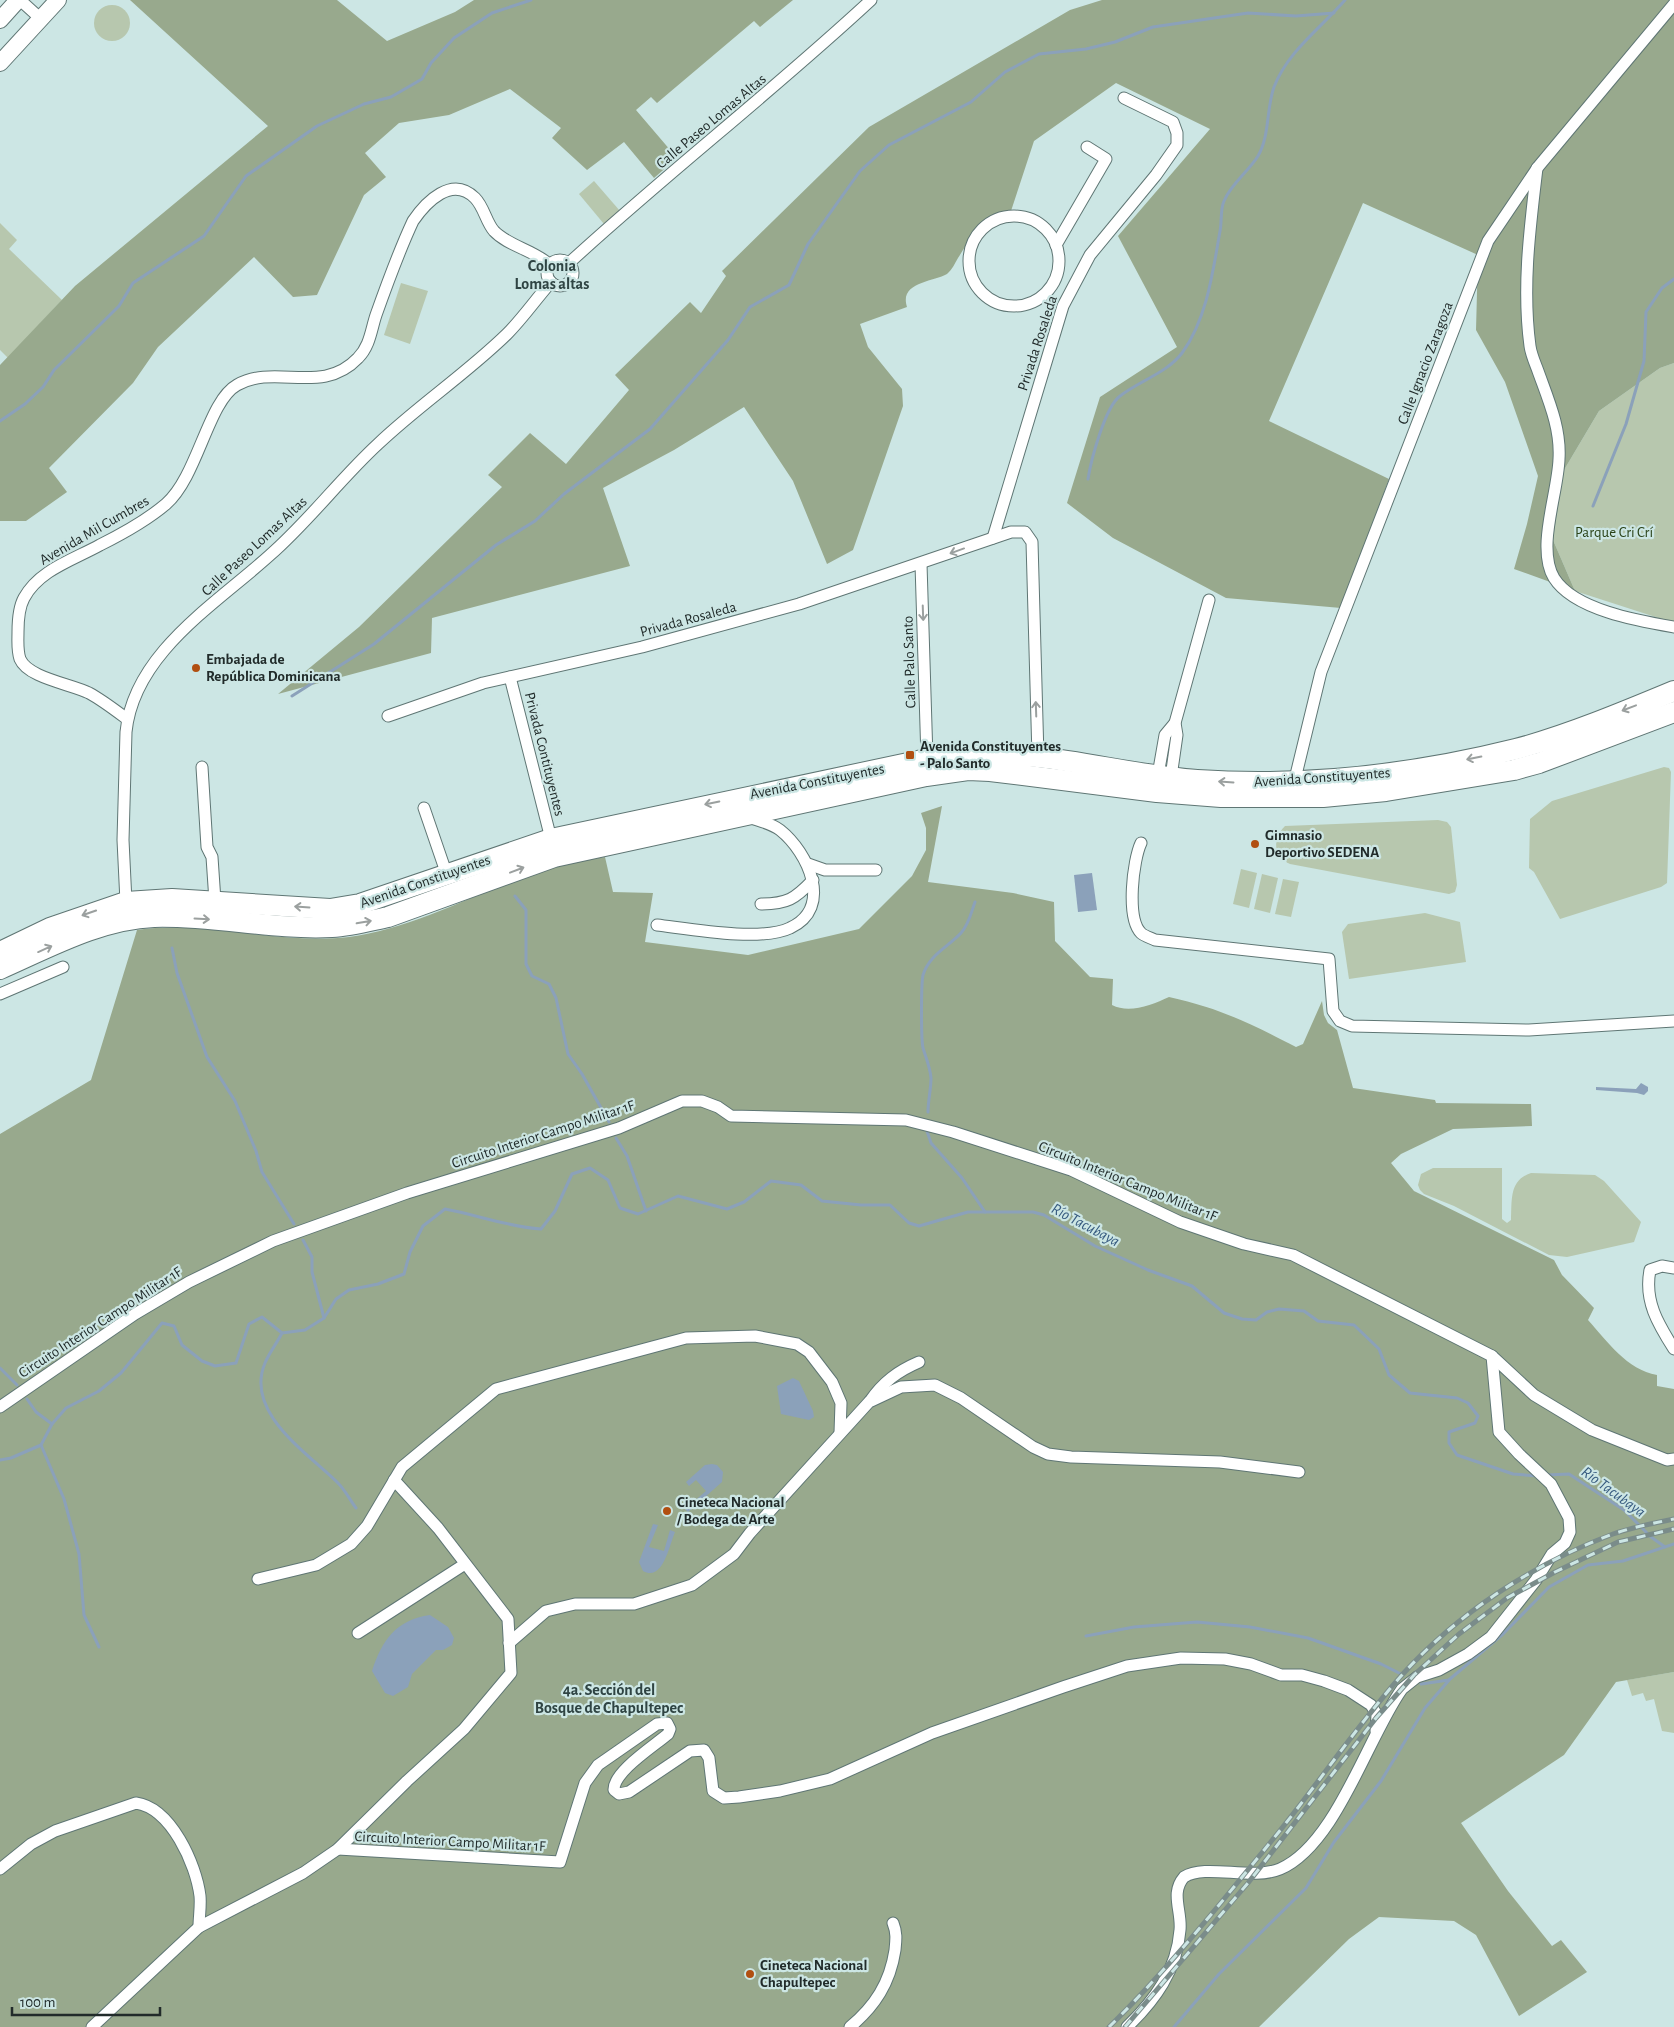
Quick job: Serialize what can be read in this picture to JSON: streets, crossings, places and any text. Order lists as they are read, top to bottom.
{
  "streets": {
    "highway": ["Avenida Constituyentes"],
    "street": [
      "Calle Paseo Lomas Altas",
      "Privada Rosaleda",
      "Calle Ignacio Zaragoza",
      "Avenida Mil Cumbres",
      "Calle Palo Santo",
      "Privada Contituyentes",
      "Circuito Interior Campo Militar 1F"
    ]
  },
  "crossings": [
    ["Calle Paseo Lomas Altas", "Avenida Mil Cumbres"],
    ["Calle Paseo Lomas Altas", "Avenida Constituyentes"],
    ["Privada Rosaleda", "Calle Palo Santo"],
    ["Privada Rosaleda", "Privada Contituyentes"],
    ["Privada Rosaleda", "Avenida Constituyentes"],
    ["Calle Ignacio Zaragoza", "Avenida Constituyentes"],
    ["Calle Palo Santo", "Avenida Constituyentes"],
    ["Privada Contituyentes", "Avenida Constituyentes"]
  ],
  "one_way": ["Calle Palo Santo"],
  "districts": ["Colonia Lomas altas", "4a. Sección del Bosque de Chapultepec"],
  "water": ["Río Tacubaya"],
  "parks": ["Parque Cri Crí"],
  "places": {
    "other": [
      "Embajada de República Dominicana",
      "Gimnasio Deportivo SEDENA",
      "Cineteca Nacional / Bodega de Arte",
      "Cineteca Nacional Chapultepec"
    ],
    "transit": ["Avenida Constituyentes - Palo Santo"]
  },
  "scale_bar": "100 m"
}
